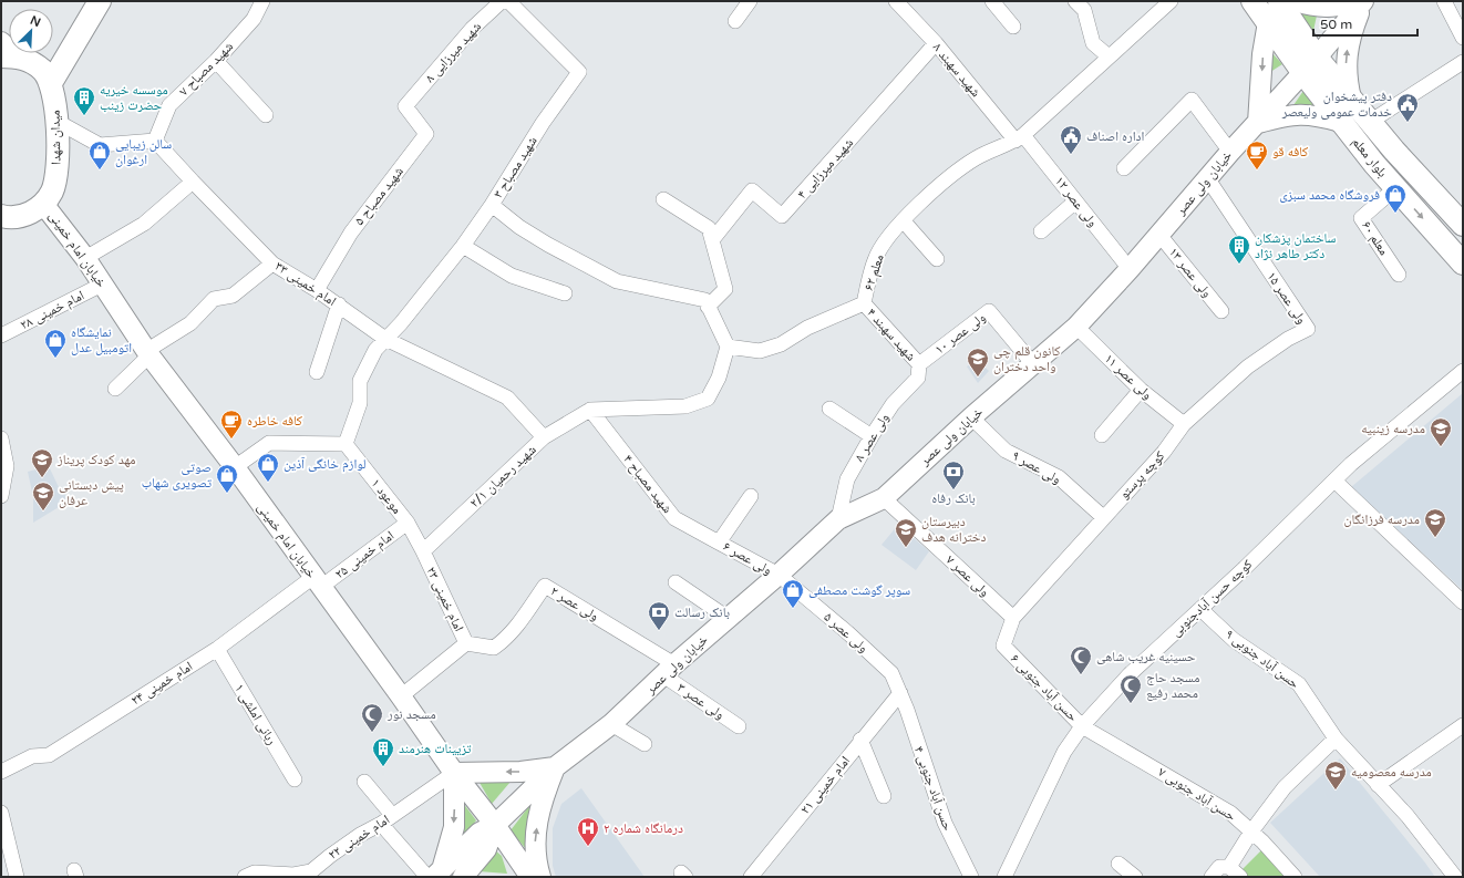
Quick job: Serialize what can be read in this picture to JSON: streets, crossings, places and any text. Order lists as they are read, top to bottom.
{
  "streets": {
    "main road": [
      "میدان شهدا",
      "بلوار معلم",
      "خیابان ولی عصر",
      "خیابان امام خمینی"
    ],
    "street": [
      "شهید میرزایی ۸",
      "شهید مصباح ۷",
      "شهید سهبند ۸",
      "شهید مصباح ۳",
      "شهید میرزایی ۴",
      "شهید مصباح ۵",
      "ولی عصر ۱۲",
      "معلم ۶۰",
      "معلم ۶۲",
      "ولی عصر ۱۳",
      "امام خمینی ۳۳",
      "ولی عصر ۱۵",
      "امام خمینی ۲۸",
      "ولی عصر ۱۰",
      "شهید سهبند ۴",
      "ولی عصر ۱۱",
      "ولی عصر ۸",
      "ولی عصر ۹",
      "کوچه پرستو",
      "شهید رحمیان ۲/۱",
      "شهید مصباح ۴",
      "موعود ۱",
      "امام خمینی ۲۵",
      "ولی عصر ۶",
      "ولی عصر ۷",
      "کوچه حسن آبادجنوبی",
      "امام خمینی ۲۳",
      "ولی عصر ۲",
      "ولی عصر ۵",
      "حسن آباد جنوبی ۹",
      "امام خمینی ۲۴",
      "حسن آباد جنوبی ۶",
      "ولی عصر ۳",
      "ربانی املشی ۱",
      "امام خمینی ۲۱",
      "حسن آباد جنوبی ۴",
      "حسن آباد جنوبی ۷",
      "امام خمینی ۲۲"
    ]
  },
  "crossings": [
    ["شهید میرزایی ۸", "شهید مصباح ۵"],
    ["شهید مصباح ۷", "امام خمینی ۳۳"],
    ["شهید سهبند ۸", "شهید میرزایی ۴"],
    ["شهید سهبند ۸", "ولی عصر ۱۲"],
    ["شهید سهبند ۸", "معلم ۶۲"],
    ["میدان شهدا", "خیابان امام خمینی"],
    ["بلوار معلم", "خیابان ولی عصر"],
    ["بلوار معلم", "معلم ۶۰"],
    ["شهید مصباح ۳", "امام خمینی ۳۳"],
    ["شهید مصباح ۳", "موعود ۱"],
    ["خیابان ولی عصر", "ولی عصر ۱۲"],
    ["خیابان ولی عصر", "خیابان امام خمینی"],
    ["خیابان ولی عصر", "ولی عصر ۱۳"],
    ["خیابان ولی عصر", "ولی عصر ۱۵"],
    ["خیابان ولی عصر", "ولی عصر ۱۰"],
    ["خیابان ولی عصر", "ولی عصر ۱۱"],
    ["خیابان ولی عصر", "ولی عصر ۸"],
    ["خیابان ولی عصر", "ولی عصر ۹"],
    ["خیابان ولی عصر", "ولی عصر ۶"],
    ["خیابان ولی عصر", "ولی عصر ۷"],
    ["خیابان ولی عصر", "ولی عصر ۲"],
    ["خیابان ولی عصر", "ولی عصر ۵"],
    ["خیابان ولی عصر", "ولی عصر ۳"],
    ["شهید مصباح ۵", "امام خمینی ۳۳"],
    ["ولی عصر ۱۲", "معلم ۶۲"],
    ["خیابان امام خمینی", "امام خمینی ۲۸"],
    ["خیابان امام خمینی", "امام خمینی ۲۵"],
    ["خیابان امام خمینی", "امام خمینی ۲۳"],
    ["خیابان امام خمینی", "امام خمینی ۲۴"],
    ["خیابان امام خمینی", "امام خمینی ۲۲"],
    ["معلم ۶۲", "شهید سهبند ۴"],
    ["امام خمینی ۳۳", "شهید رحمیان ۲/۱"],
    ["ولی عصر ۱۵", "کوچه پرستو"],
    ["ولی عصر ۱۰", "شهید سهبند ۴"],
    ["ولی عصر ۱۰", "ولی عصر ۸"],
    ["شهید سهبند ۴", "ولی عصر ۸"],
    ["ولی عصر ۱۱", "کوچه پرستو"],
    ["ولی عصر ۹", "کوچه پرستو"],
    ["کوچه پرستو", "ولی عصر ۷"],
    ["کوچه پرستو", "حسن آباد جنوبی ۶"],
    ["شهید رحمیان ۲/۱", "شهید مصباح ۴"],
    ["شهید رحمیان ۲/۱", "موعود ۱"],
    ["شهید رحمیان ۲/۱", "امام خمینی ۲۳"],
    ["شهید مصباح ۴", "ولی عصر ۶"],
    ["موعود ۱", "امام خمینی ۲۵"],
    ["موعود ۱", "امام خمینی ۲۳"],
    ["امام خمینی ۲۵", "امام خمینی ۲۴"],
    ["ولی عصر ۶", "ولی عصر ۵"],
    ["کوچه حسن آبادجنوبی", "حسن آباد جنوبی ۹"],
    ["کوچه حسن آبادجنوبی", "حسن آباد جنوبی ۶"],
    ["کوچه حسن آبادجنوبی", "حسن آباد جنوبی ۷"],
    ["امام خمینی ۲۳", "ولی عصر ۲"],
    ["ولی عصر ۲", "ولی عصر ۳"],
    ["ولی عصر ۵", "امام خمینی ۲۱"],
    ["ولی عصر ۵", "حسن آباد جنوبی ۴"],
    ["امام خمینی ۲۴", "ربانی املشی ۱"],
    ["حسن آباد جنوبی ۶", "حسن آباد جنوبی ۷"],
    ["امام خمینی ۲۱", "حسن آباد جنوبی ۴"]
  ],
  "places": {
    "building": ["موسسه خیریه حضرت زینب", "ساختمان پزشکان دکتر طاهر نژاد", "تزیینات هنرمند"],
    "public building": ["دفتر پیشخوان خدمات عمومی ولیعصر", "اداره اصناف"],
    "shop": [
      "سالن زیبایی ارغوان",
      "فروشگاه محمد سبزی",
      "نمایشگاه اتومبیل عدل",
      "لوازم خانگی آذین",
      "صوتی تصویری شهاب",
      "سوپر گوشت مصطفی"
    ],
    "cafe": ["کافه قو", "کافه خاطره"],
    "school or university": [
      "کانون قلم چی واحد دختران",
      "مدرسه زینبیه",
      "مهد کودک پریناز",
      "پیش دبستانی عرفان",
      "مدرسه فرزانگان",
      "دبیرستان دخترانه هدف",
      "مدرسه معصومیه"
    ],
    "bank": ["بانک رفاه", "بانک رسالت"],
    "mosque": ["حسینیه غریب شاهی", "مسجد حاج محمد رفیع", "مسجد نور"],
    "hospital": ["درمانگاه شماره ۲"]
  },
  "scale_bar": "50 m",
  "north": "top right"
}
